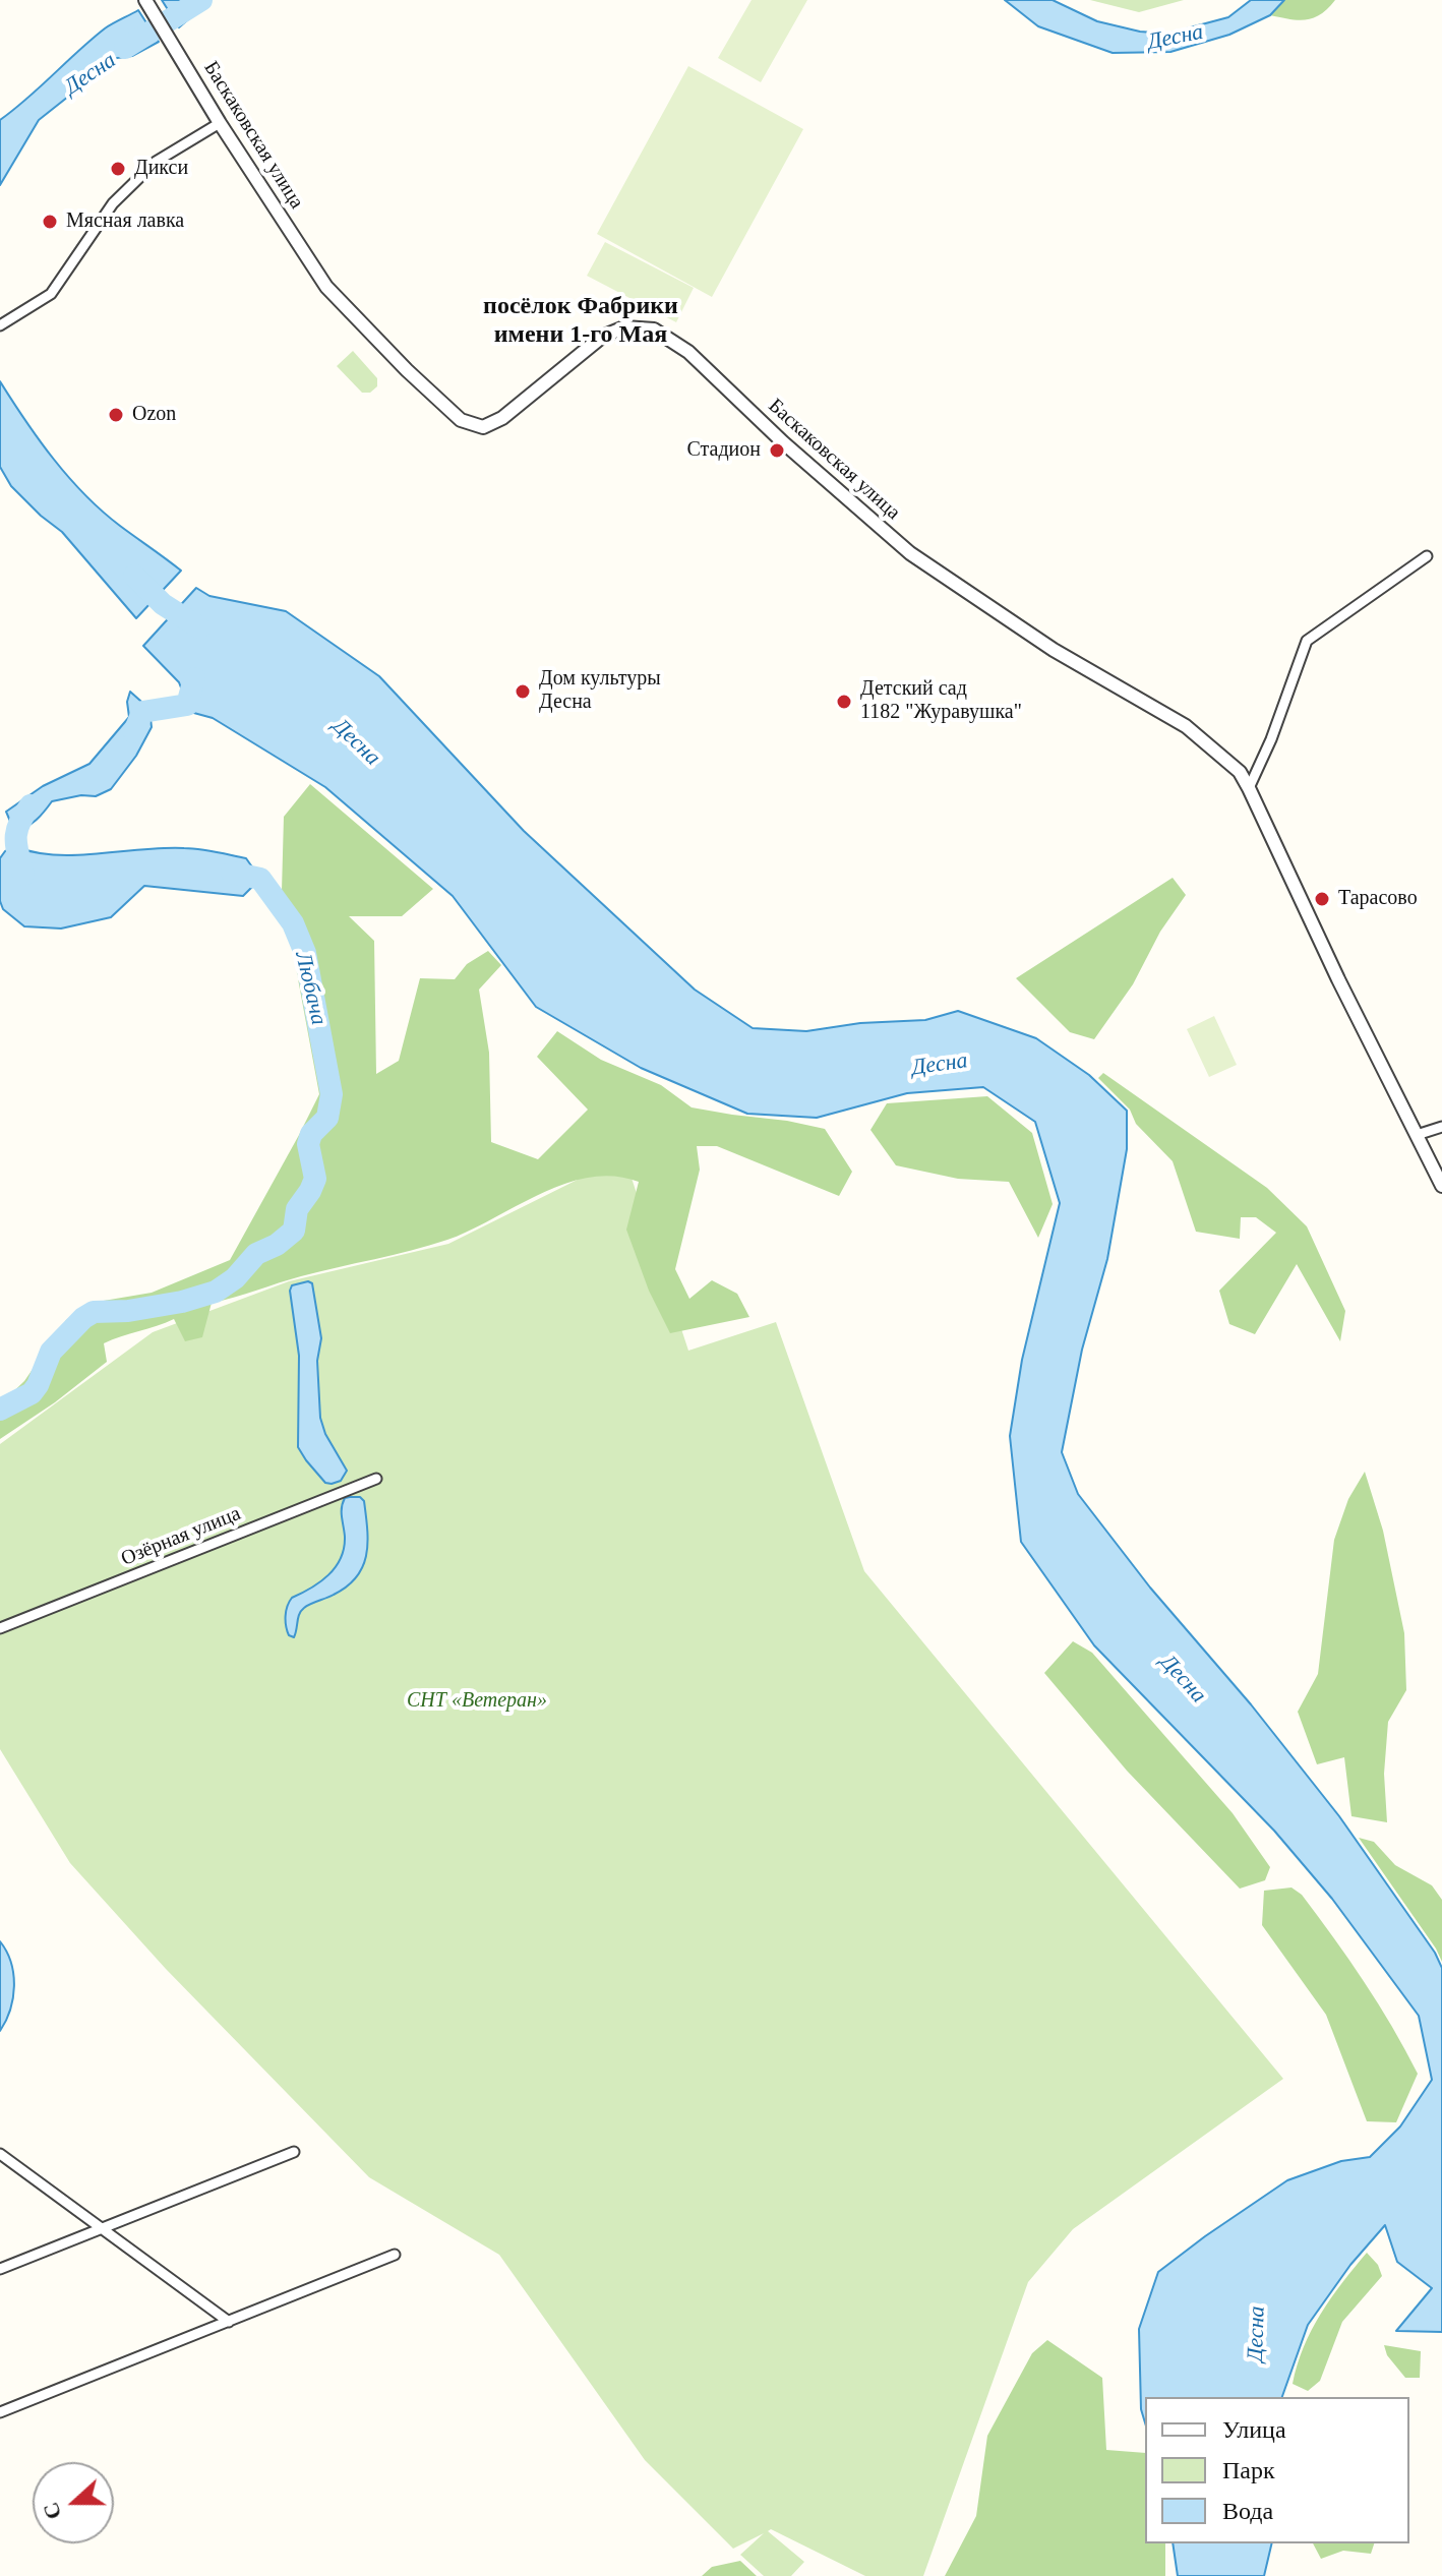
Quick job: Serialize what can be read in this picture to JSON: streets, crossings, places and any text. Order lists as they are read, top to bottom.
{
  "streets": {
    "street": ["Баскаковская улица", "Озёрная улица"]
  },
  "districts": ["посёлок Фабрики имени 1-го Мая"],
  "water": ["Десна", "Любача"],
  "parks": ["СНТ «Ветеран»"],
  "places": [
    "Дикси",
    "Мясная лавка",
    "Ozon",
    "Стадион",
    "Дом культуры Десна",
    "Детский сад 1182 \"Журавушка\"",
    "Тарасово"
  ],
  "legend": ["Улица", "Парк", "Вода"],
  "north": "left"
}
